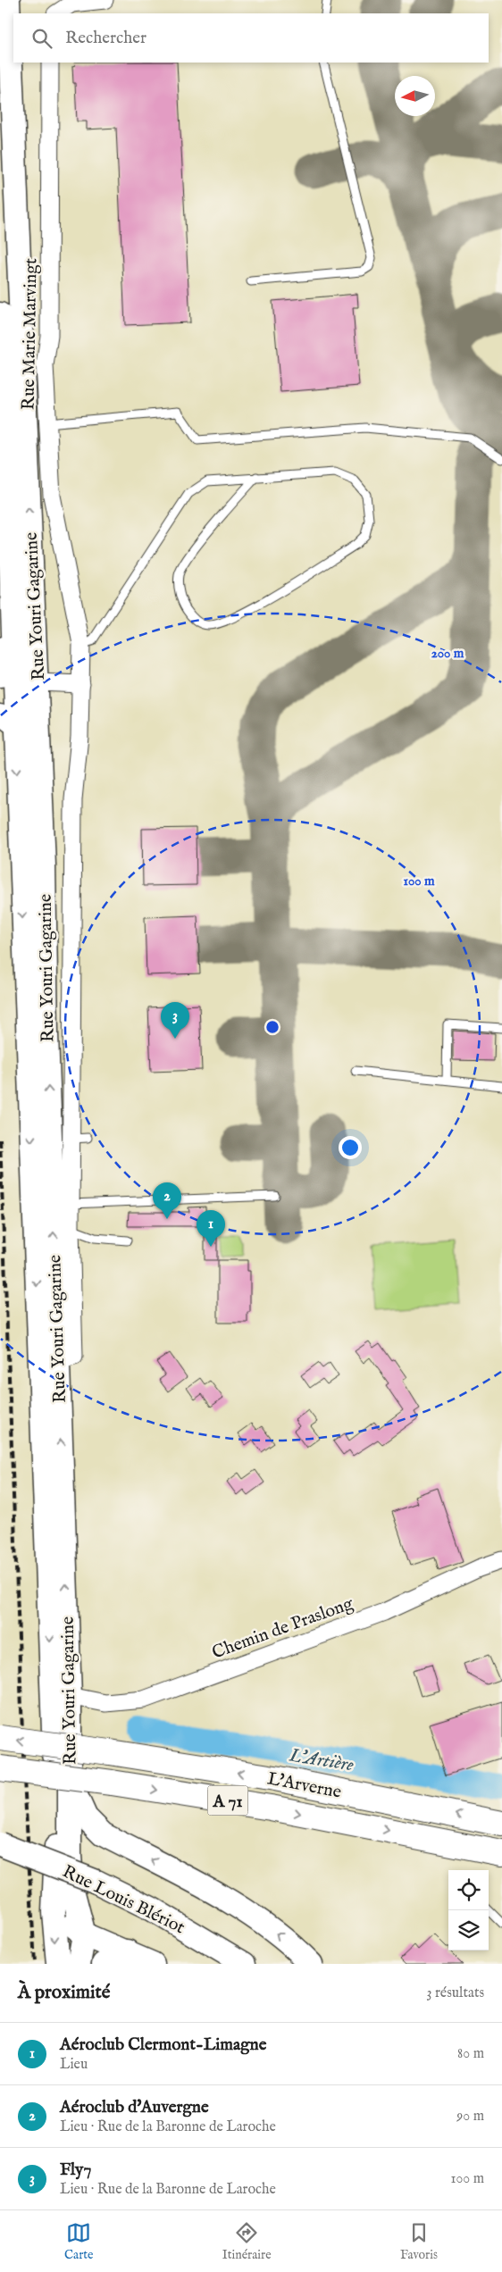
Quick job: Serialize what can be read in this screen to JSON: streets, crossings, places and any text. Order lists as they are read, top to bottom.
{
  "streets": {
    "highway": ["L'Arverne", "A 71"],
    "main road": ["Rue Youri Gagarine", "Rue Louis Blériot"],
    "street": ["Rue Marie Marvingt", "Chemin de Praslong"]
  },
  "crossings": [
    ["Rue Marie Marvingt", "Rue Youri Gagarine"],
    ["Rue Youri Gagarine", "Chemin de Praslong"]
  ],
  "water": ["L'Artière"],
  "north": "left",
  "page": {
    "search": "Rechercher",
    "pins": ["3", "2", "1"],
    "heading": ["À proximité", "3 résultats"],
    "list": [
      {
        "mark": "1",
        "name": "Aéroclub Clermont-Limagne",
        "note": "Lieu",
        "value": "80 m"
      },
      {
        "mark": "2",
        "name": "Aéroclub d'Auvergne",
        "note": "Lieu · Rue de la Baronne de Laroche",
        "value": "90 m"
      },
      {
        "mark": "3",
        "name": "Fly7",
        "note": "Lieu · Rue de la Baronne de Laroche",
        "value": "100 m"
      }
    ],
    "nav": ["Carte", "Itinéraire", "Favoris"]
  },
  "rings": ["200 m", "100 m"]
}
